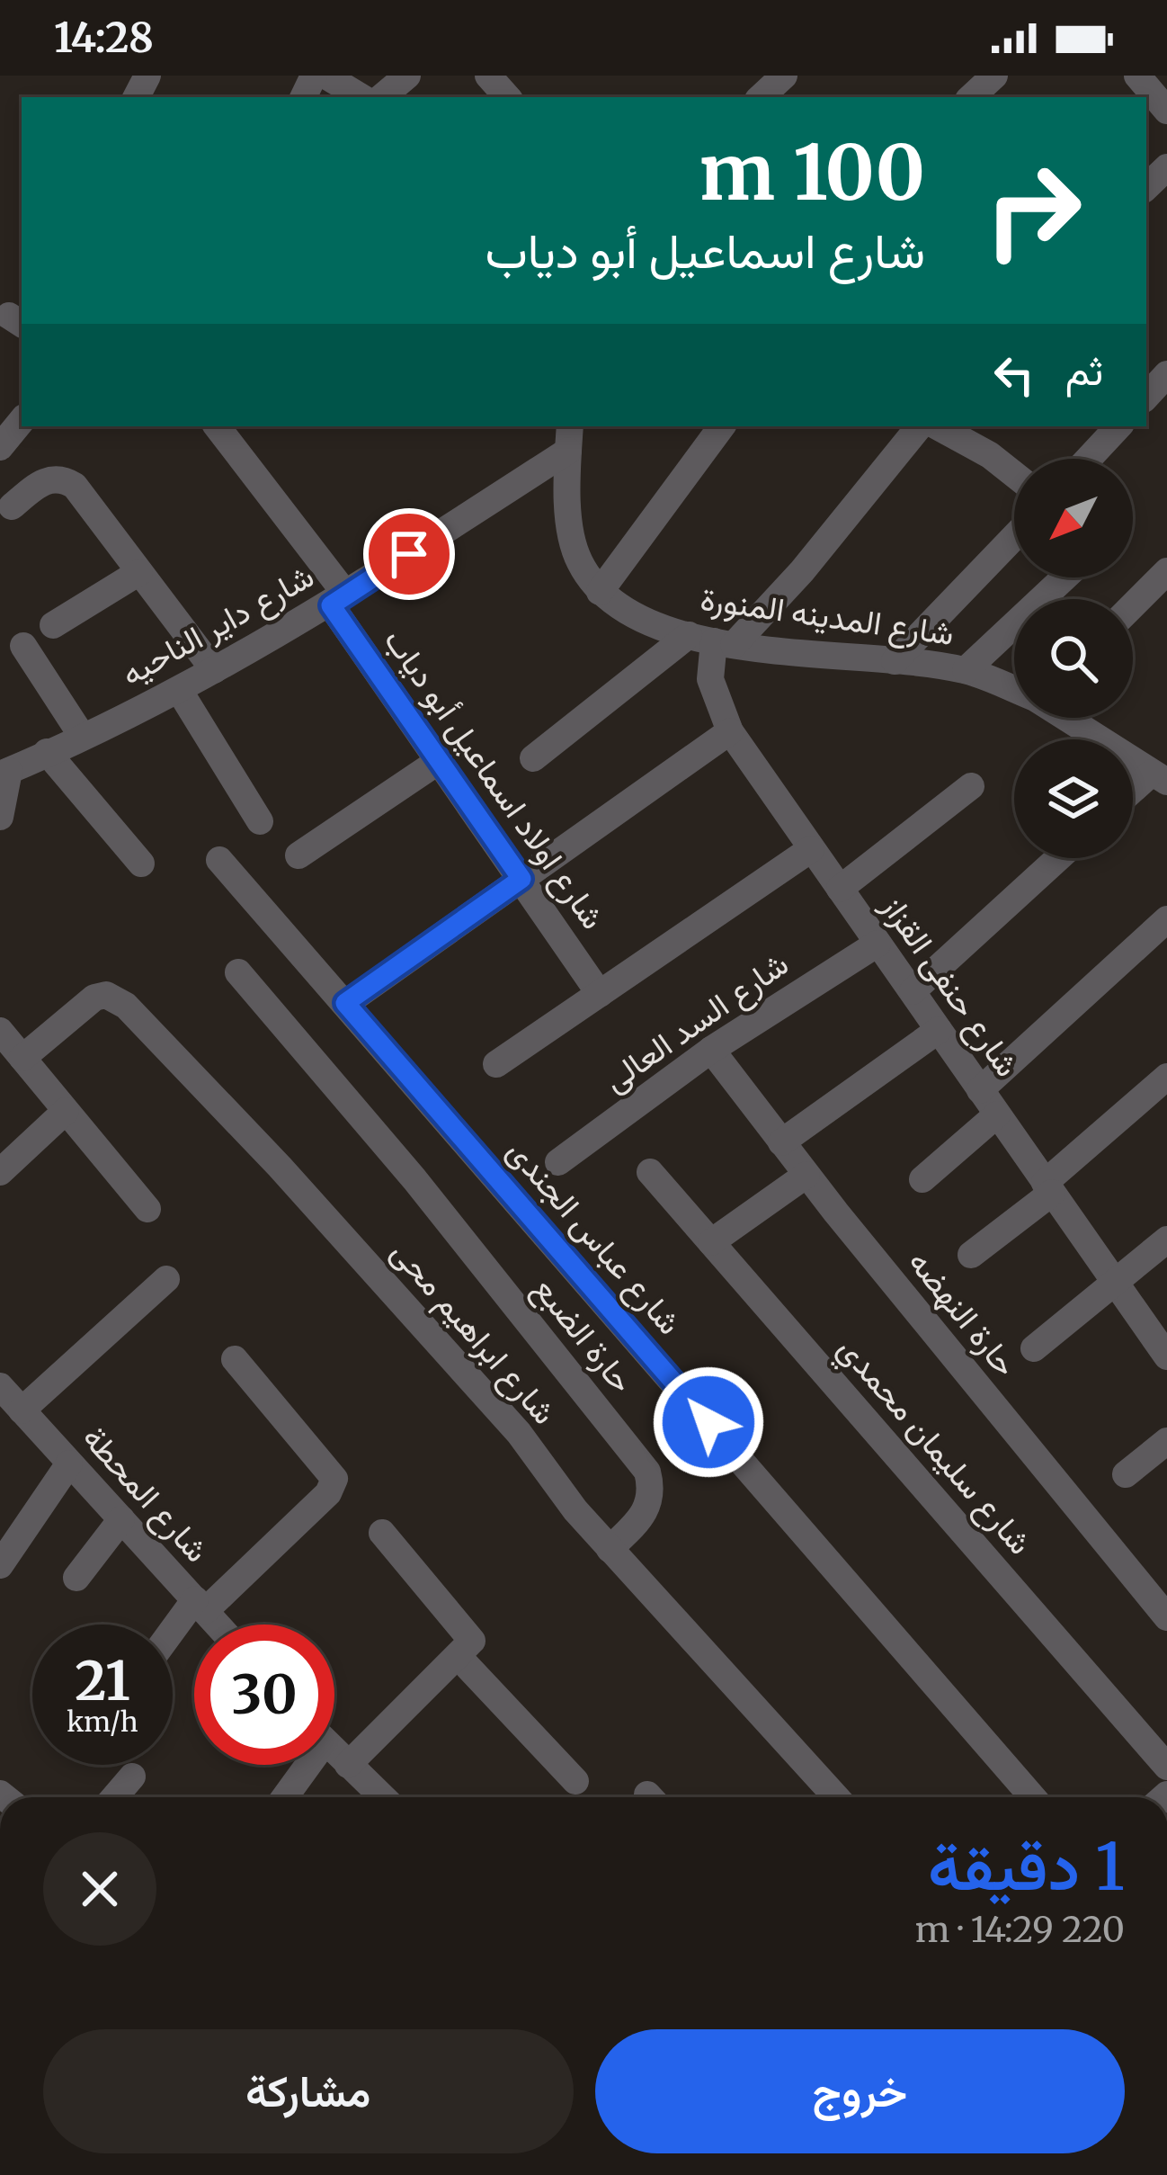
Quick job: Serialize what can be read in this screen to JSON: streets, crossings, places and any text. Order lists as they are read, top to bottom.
{
  "streets": {
    "street": [
      "شارع المدينه المنورة",
      "شارع داير الناحيه",
      "شارع اولاد اسماعيل أبو دياب",
      "شارع حنفى القزاز",
      "شارع السد العالى",
      "شارع عباس الجندى",
      "حارة النهضه",
      "شارع ابراهيم محى",
      "حارة الضبع",
      "شارع سليمان محمدي",
      "شارع المحطة"
    ]
  },
  "crossings": [
    ["شارع المدينه المنورة", "شارع داير الناحيه"],
    ["شارع المدينه المنورة", "شارع حنفى القزاز"],
    ["شارع داير الناحيه", "شارع اولاد اسماعيل أبو دياب"],
    ["شارع حنفى القزاز", "شارع السد العالى"],
    ["شارع السد العالى", "حارة النهضه"],
    ["شارع ابراهيم محى", "حارة الضبع"]
  ],
  "north": "bottom left",
  "page": {
    "status": "14:28",
    "turn": ["100 m", "شارع اسماعيل أبو دياب"],
    "then": "ثم",
    "speed": "21 km/h",
    "limit": "30",
    "heading": ["1 دقيقة", "220 m · 14:29"],
    "buttons": ["خروج", "مشاركة"]
  }
}
